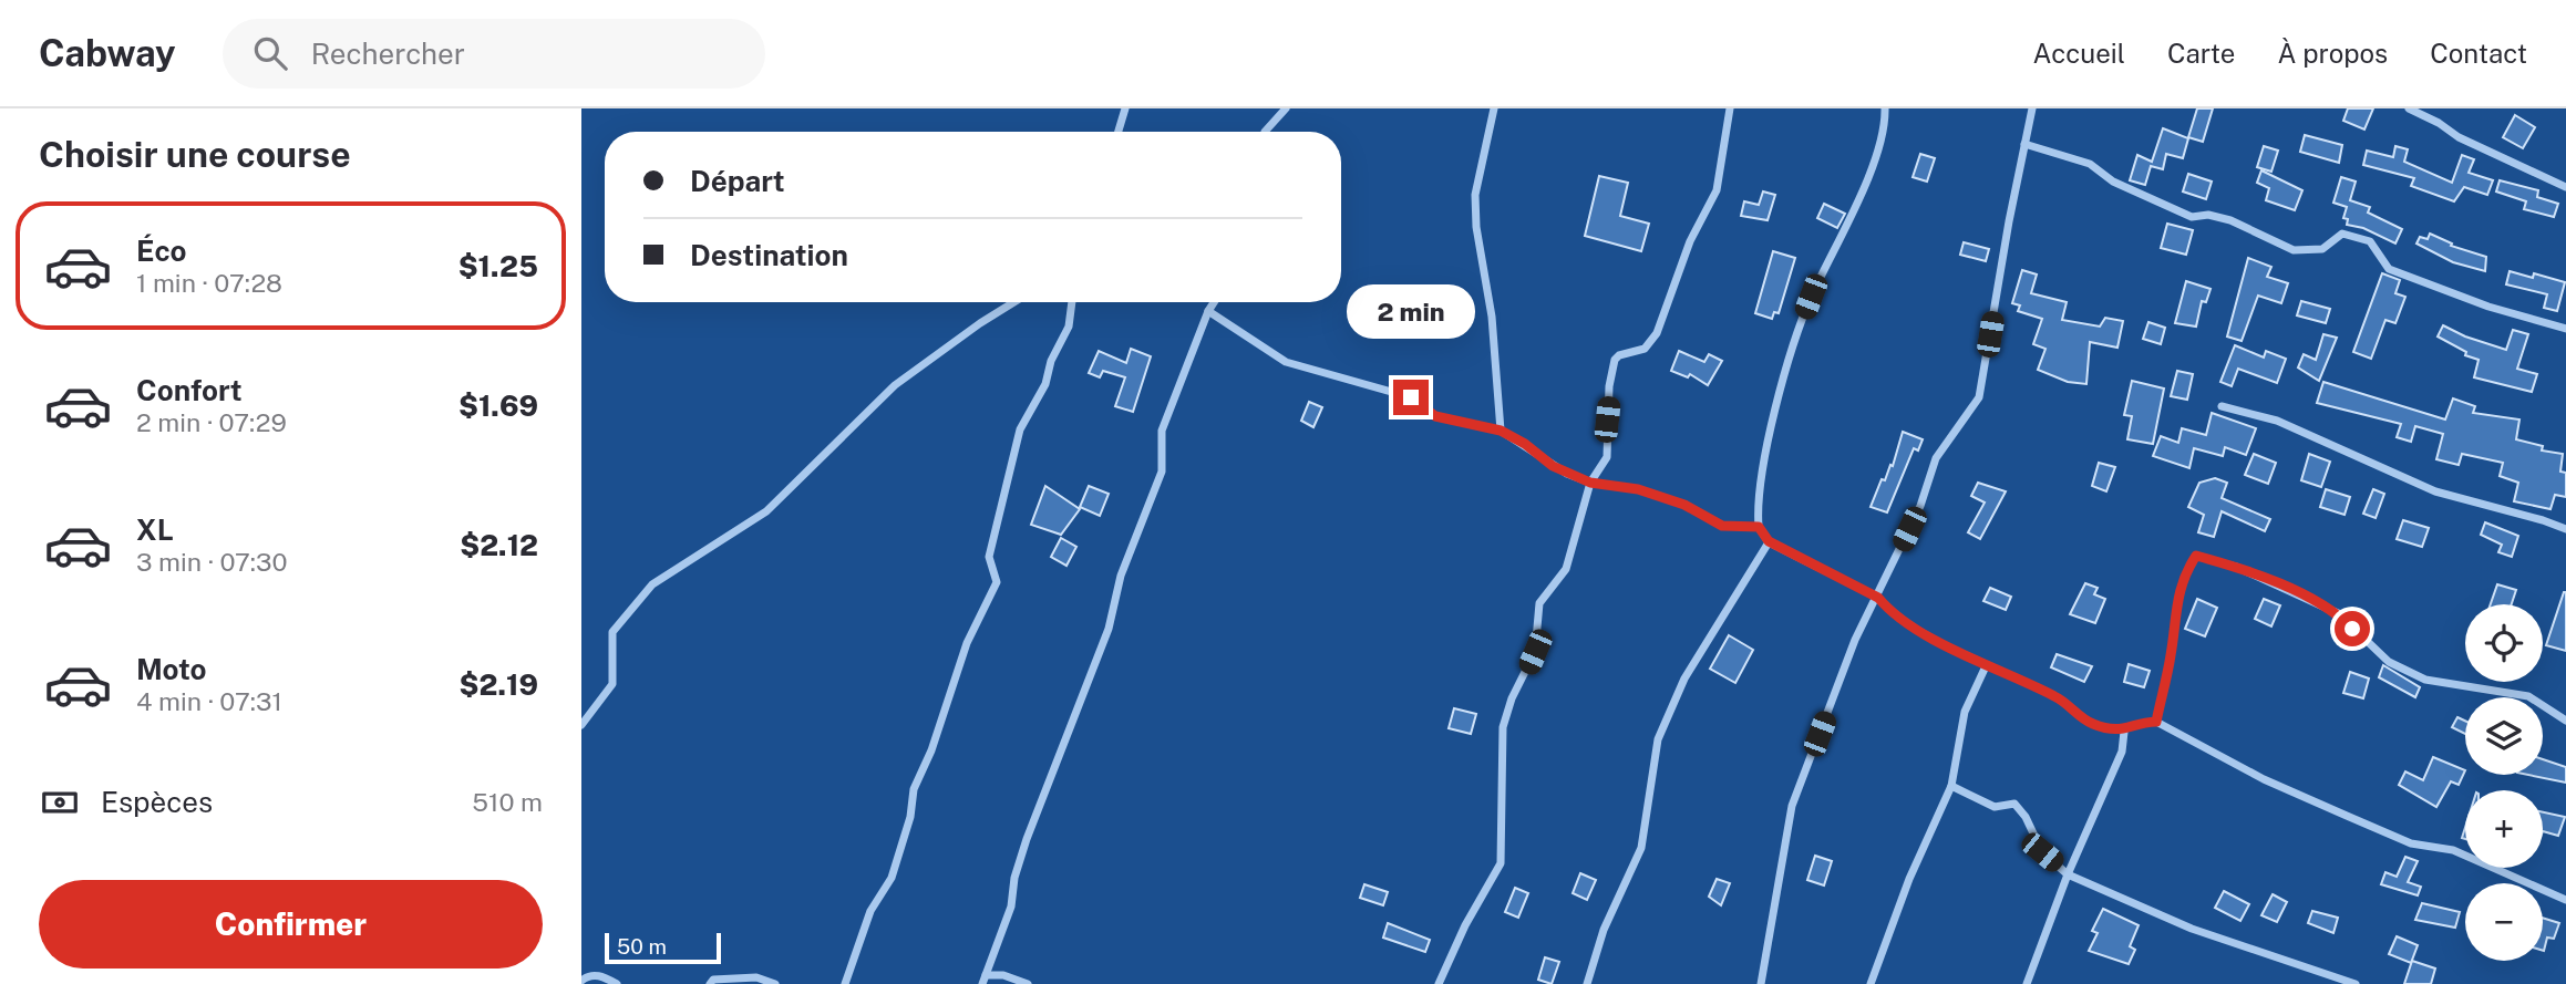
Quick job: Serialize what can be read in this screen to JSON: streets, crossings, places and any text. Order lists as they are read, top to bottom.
{
  "scale_bar": "50 m",
  "page": {
    "header": "Cabway",
    "search": "Rechercher",
    "nav": [
      "Accueil",
      "Carte",
      "À propos",
      "Contact"
    ],
    "heading": "Choisir une course",
    "banner": ["Départ", "Destination"],
    "list": [
      {
        "name": "Éco",
        "note": "1 min · 07:28",
        "value": "$1.25"
      },
      {
        "name": "Confort",
        "note": "2 min · 07:29",
        "value": "$1.69"
      },
      {
        "name": "XL",
        "note": "3 min · 07:30",
        "value": "$2.12"
      },
      {
        "name": "Moto",
        "note": "4 min · 07:31",
        "value": "$2.19"
      }
    ],
    "bubble": "2 min",
    "map_buttons": ["+", "−"],
    "pay": ["Espèces", "510 m"],
    "buttons": "Confirmer",
    "scale": "50 m"
  }
}
